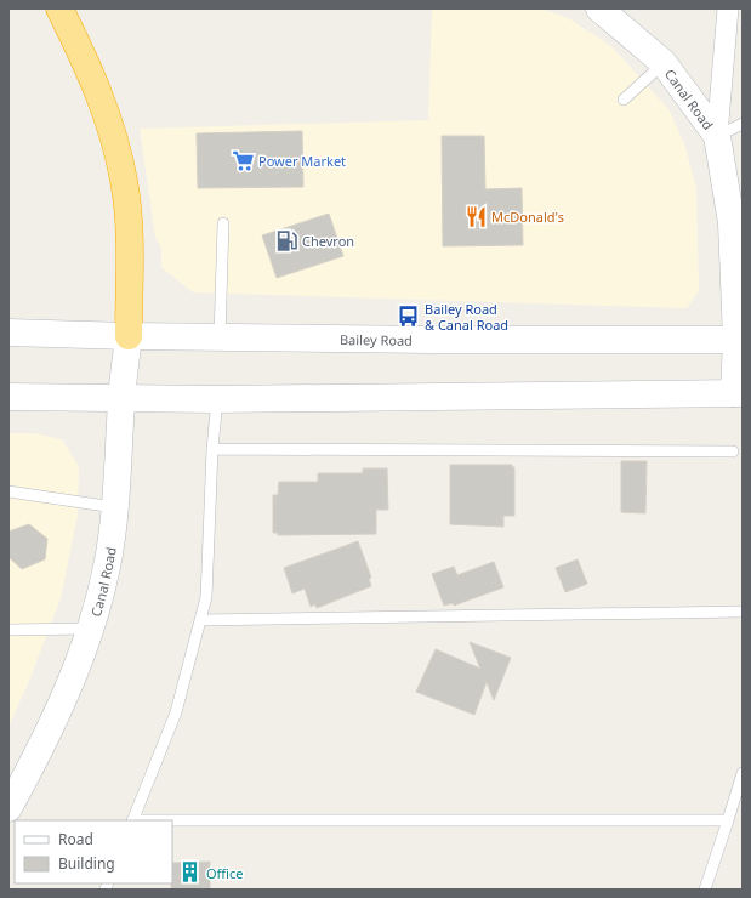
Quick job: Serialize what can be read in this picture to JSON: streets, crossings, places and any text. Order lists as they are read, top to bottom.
{
  "streets": {
    "main road": ["Canal Road", "Bailey Road"]
  },
  "crossings": [
    ["Canal Road", "Bailey Road"]
  ],
  "places": {
    "supermarket": ["Power Market"],
    "restaurant": ["McDonald's"],
    "fuel station": ["Chevron"],
    "bus stop": ["Bailey Road & Canal Road"],
    "building": ["Office"]
  },
  "legend": ["Road", "Building"]
}
